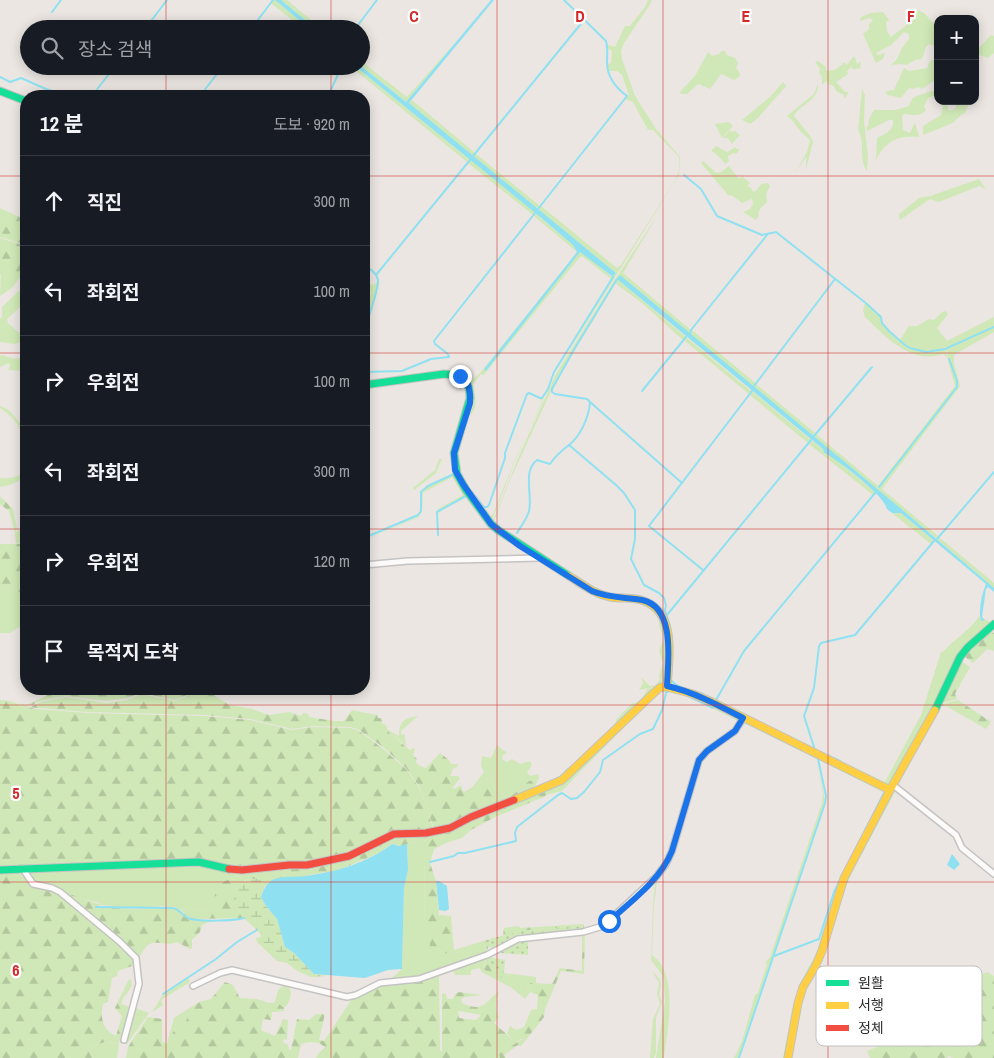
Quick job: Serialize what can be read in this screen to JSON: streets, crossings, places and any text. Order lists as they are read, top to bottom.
{
  "legend": ["원활", "서행", "정체"],
  "page": {
    "map_buttons": ["+", "−"],
    "search": "장소 검색",
    "heading": ["12 분", "도보 · 920 m"],
    "list": [
      ["직진", "300 m"],
      ["좌회전", "100 m"],
      ["우회전", "100 m"],
      ["좌회전", "300 m"],
      ["우회전", "120 m"],
      "목적지 도착"
    ]
  },
  "grid": {
    "columns": [
      "C",
      "D",
      "E",
      "F"
    ],
    "rows": ["5", "6"]
  }
}
